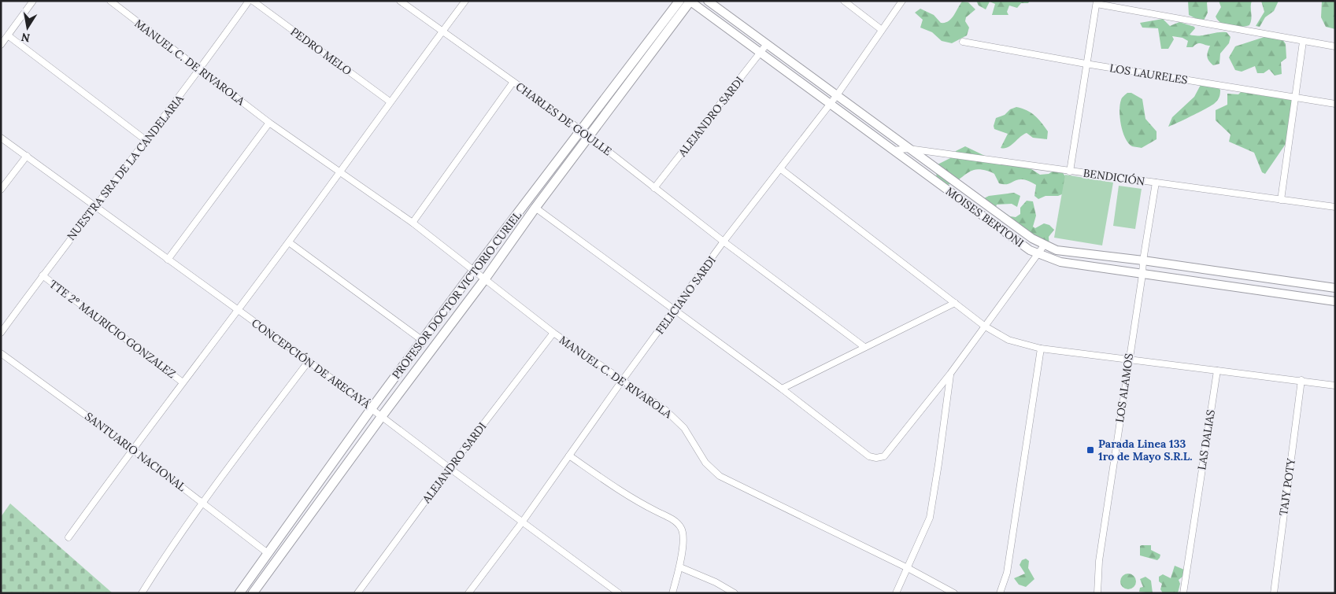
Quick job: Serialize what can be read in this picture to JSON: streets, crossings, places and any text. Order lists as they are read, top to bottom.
{
  "streets": {
    "main road": ["PROFESOR DOCTOR VICTORIO CURIEL"],
    "street": [
      "PEDRO MELO",
      "MANUEL C. DE RIVAROLA",
      "LOS LAURELES",
      "ALEJANDRO SARDI",
      "CHARLES DE GOULLE",
      "NUESTRA SRA DE LA CANDELARIA",
      "BENDICIÓN",
      "MOISES BERTONI",
      "FELICIANO SARDI",
      "TTE 2° MAURICIO GONZALEZ",
      "CONCEPCIÓN DE ARECAYÁ",
      "LOS ALAMOS",
      "LAS DALIAS",
      "SANTUARIO NACIONAL",
      "TAJY POTY"
    ]
  },
  "crossings": [
    ["MANUEL C. DE RIVAROLA", "ALEJANDRO SARDI"],
    ["MANUEL C. DE RIVAROLA", "NUESTRA SRA DE LA CANDELARIA"],
    ["MANUEL C. DE RIVAROLA", "PROFESOR DOCTOR VICTORIO CURIEL"],
    ["MANUEL C. DE RIVAROLA", "FELICIANO SARDI"],
    ["ALEJANDRO SARDI", "CHARLES DE GOULLE"],
    ["ALEJANDRO SARDI", "MOISES BERTONI"],
    ["ALEJANDRO SARDI", "CONCEPCIÓN DE ARECAYÁ"],
    ["CHARLES DE GOULLE", "PROFESOR DOCTOR VICTORIO CURIEL"],
    ["CHARLES DE GOULLE", "FELICIANO SARDI"],
    ["NUESTRA SRA DE LA CANDELARIA", "TTE 2° MAURICIO GONZALEZ"],
    ["NUESTRA SRA DE LA CANDELARIA", "CONCEPCIÓN DE ARECAYÁ"],
    ["BENDICIÓN", "MOISES BERTONI"],
    ["BENDICIÓN", "LOS ALAMOS"],
    ["MOISES BERTONI", "PROFESOR DOCTOR VICTORIO CURIEL"],
    ["MOISES BERTONI", "FELICIANO SARDI"],
    ["MOISES BERTONI", "LOS ALAMOS"],
    ["PROFESOR DOCTOR VICTORIO CURIEL", "CONCEPCIÓN DE ARECAYÁ"],
    ["PROFESOR DOCTOR VICTORIO CURIEL", "SANTUARIO NACIONAL"],
    ["FELICIANO SARDI", "CONCEPCIÓN DE ARECAYÁ"]
  ],
  "places": {
    "transit": ["Parada Linea 133 1ro de Mayo S.R.L."]
  },
  "north": "bottom"
}
